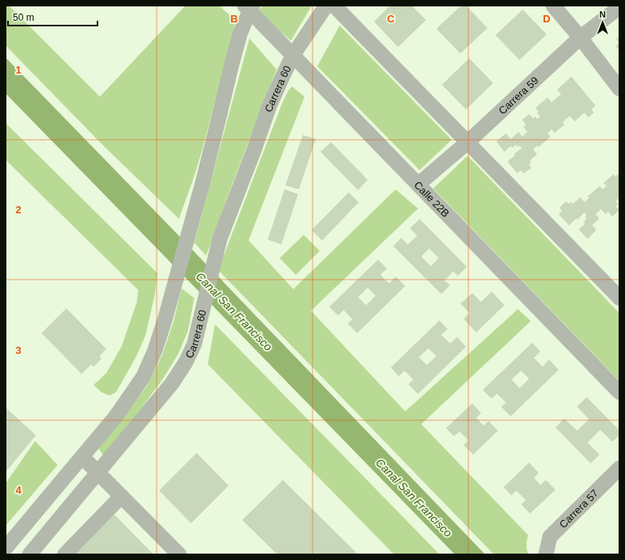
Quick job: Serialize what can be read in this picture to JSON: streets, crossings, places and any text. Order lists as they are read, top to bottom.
{
  "streets": {
    "street": [
      "Carrera 60",
      "Carrera 59",
      "Calle 22B",
      "Carrera 57"
    ]
  },
  "crossings": [
    ["Carrera 60", "Calle 22B"],
    ["Carrera 59", "Calle 22B"]
  ],
  "water": ["Canal San Francisco"],
  "scale_bar": "50 m",
  "north": "top",
  "grid": {
    "columns": ["B", "C", "D"],
    "rows": [
      "1",
      "2",
      "3",
      "4"
    ]
  }
}
